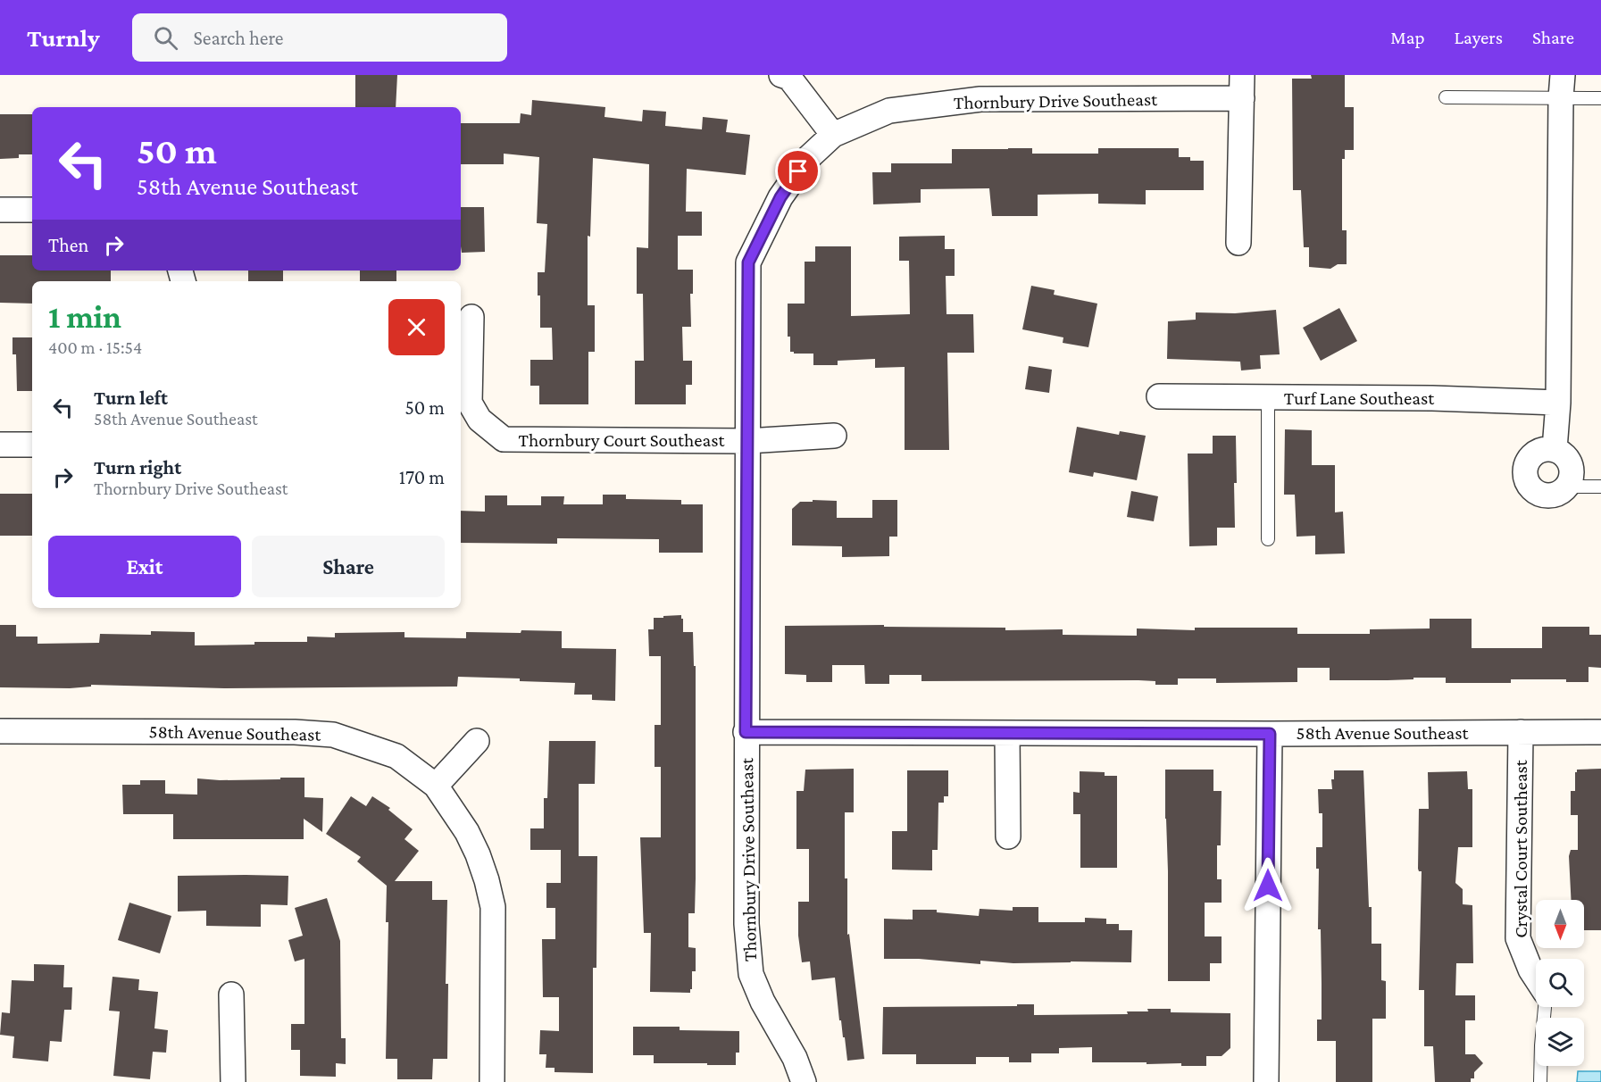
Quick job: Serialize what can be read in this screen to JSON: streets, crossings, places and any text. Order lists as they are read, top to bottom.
{
  "streets": {
    "street": [
      "Thornbury Drive Southeast",
      "Turf Lane Southeast",
      "Thornbury Court Southeast",
      "58th Avenue Southeast",
      "Crystal Court Southeast"
    ]
  },
  "crossings": [
    ["Thornbury Drive Southeast", "Thornbury Court Southeast"],
    ["Thornbury Drive Southeast", "58th Avenue Southeast"],
    ["58th Avenue Southeast", "Crystal Court Southeast"]
  ],
  "north": "bottom",
  "page": {
    "header": "Turnly",
    "search": "Search here",
    "nav": ["Map", "Layers", "Share"],
    "turn": ["50 m", "58th Avenue Southeast"],
    "then": "Then",
    "heading": ["1 min", "400 m · 15:54"],
    "list": [
      {
        "name": "Turn left",
        "note": "58th Avenue Southeast",
        "value": "50 m"
      },
      {
        "name": "Turn right",
        "note": "Thornbury Drive Southeast",
        "value": "170 m"
      }
    ],
    "buttons": ["Exit", "Share"]
  }
}
